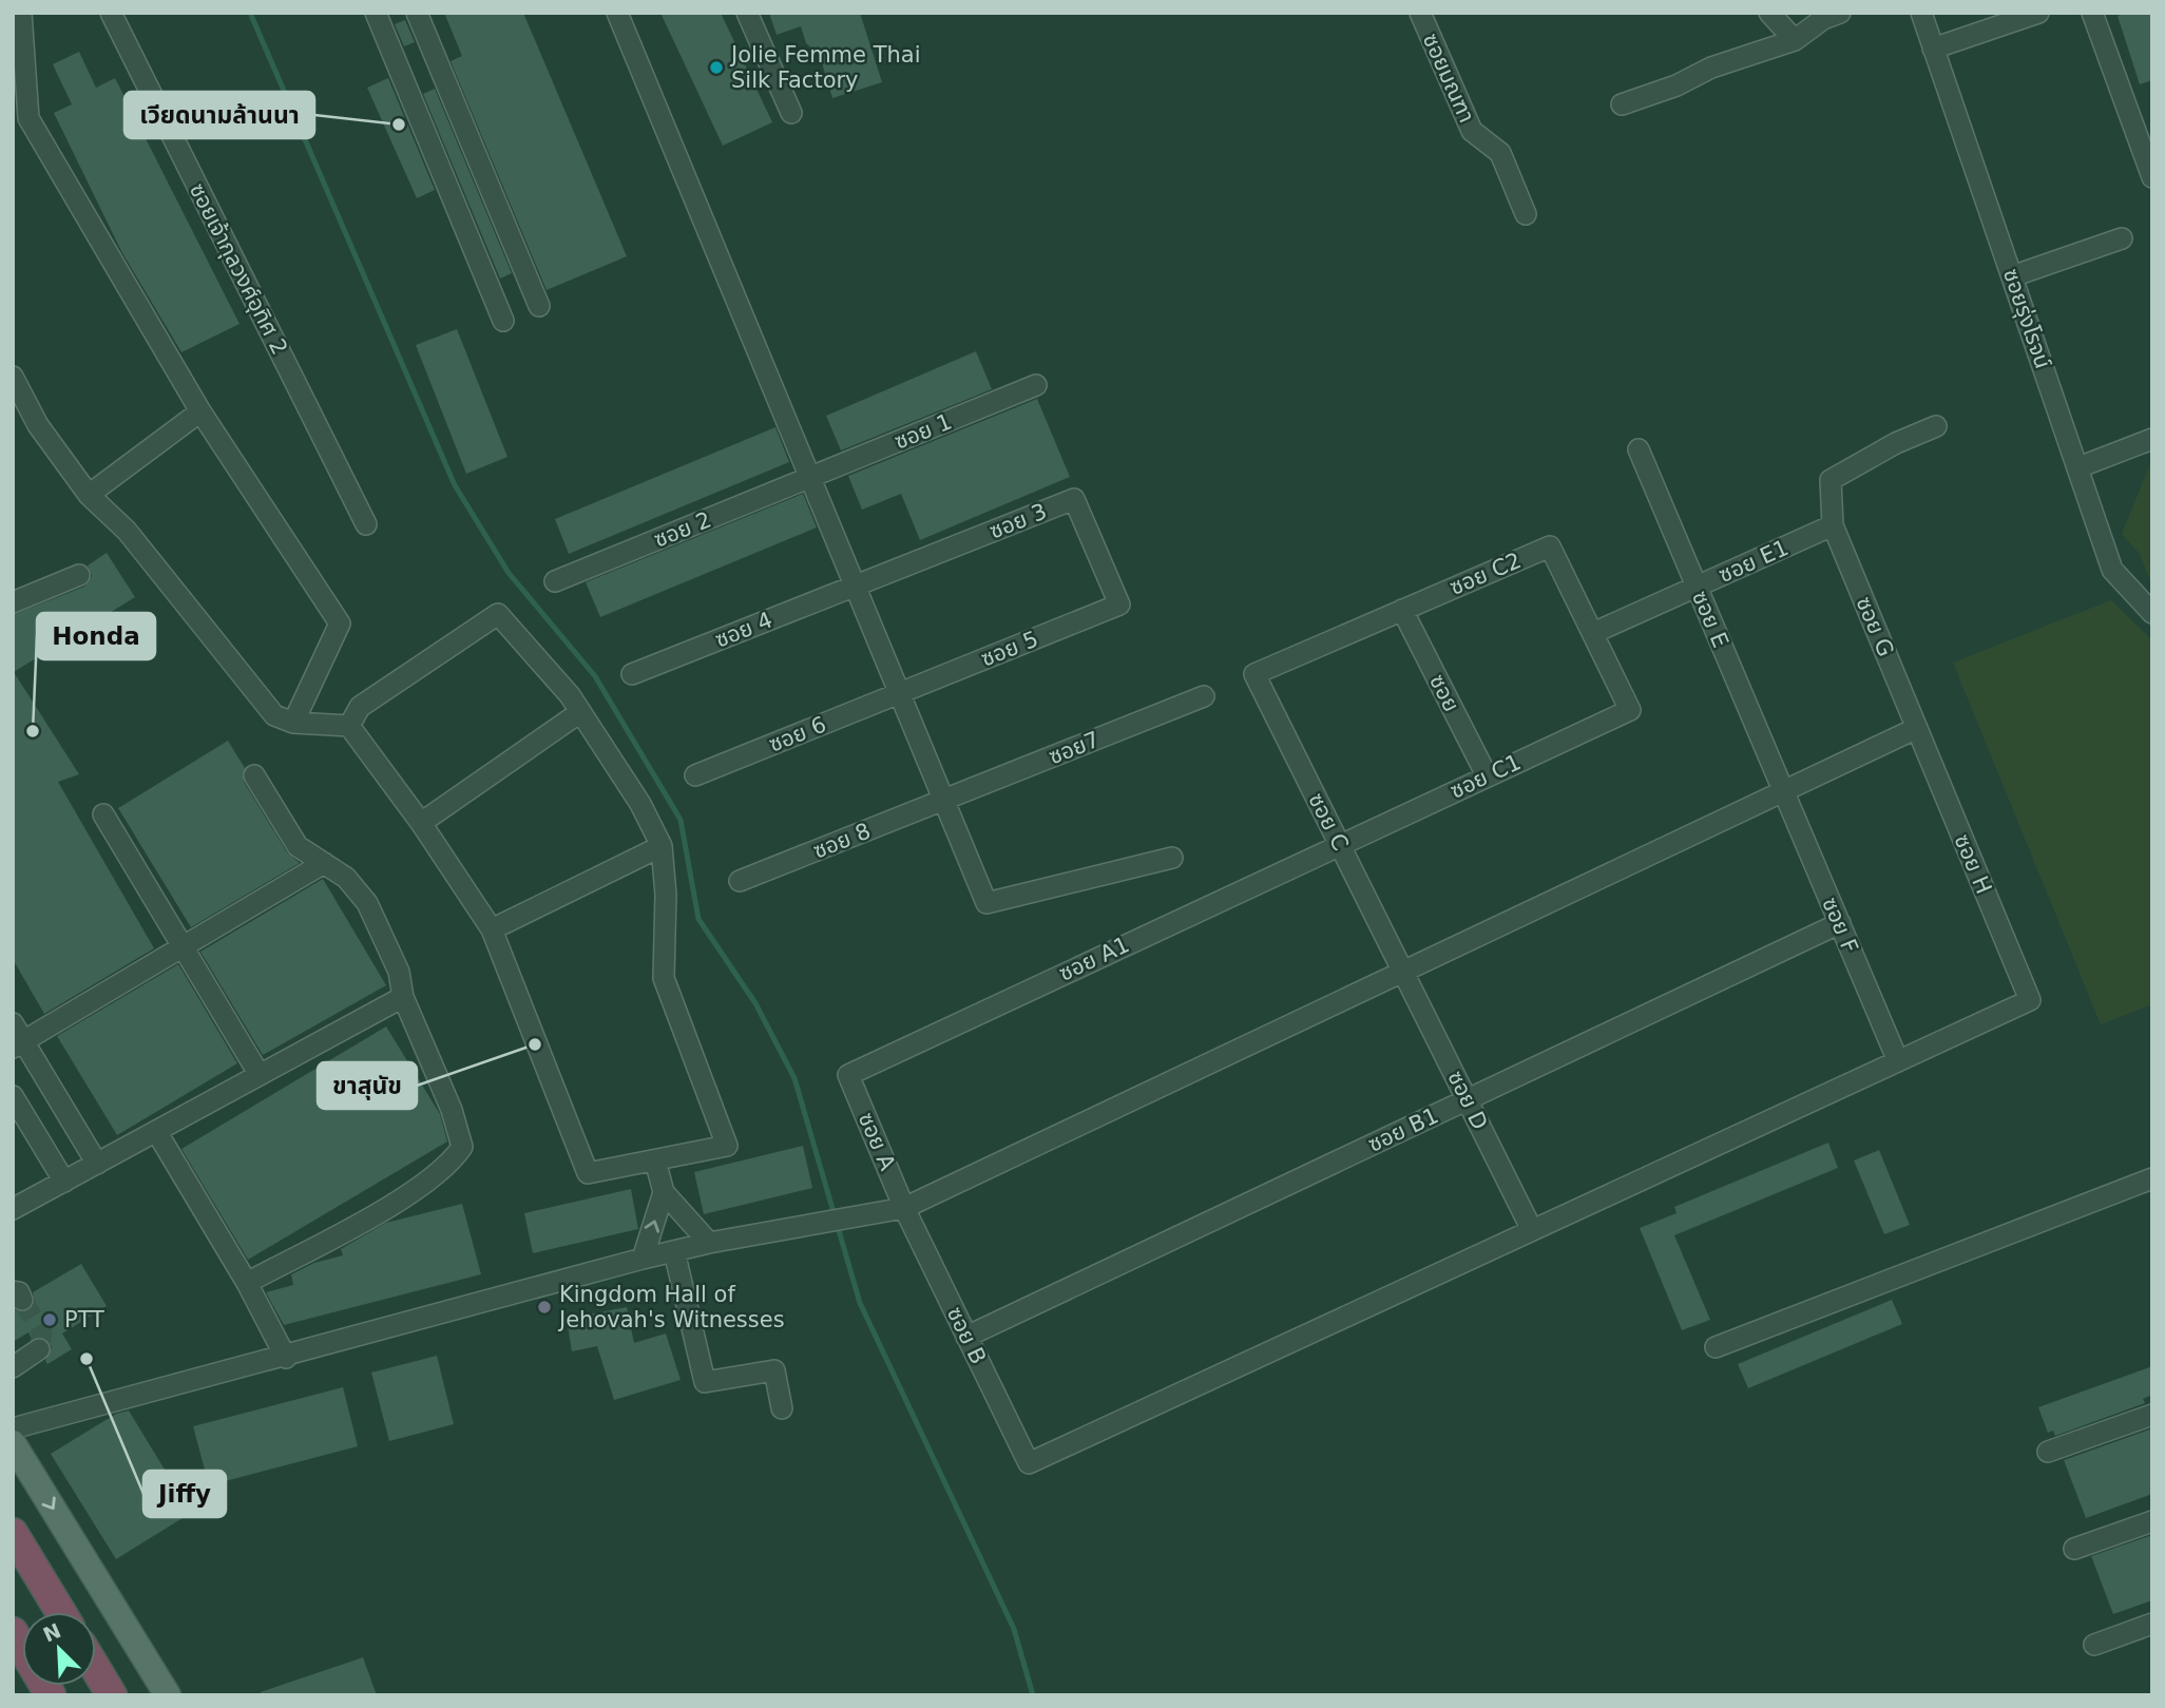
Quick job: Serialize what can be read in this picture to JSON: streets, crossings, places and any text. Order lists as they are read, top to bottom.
{
  "streets": {
    "street": [
      "ซอยมณฑา",
      "ซอยเจ้ากุลวงศ์อุทิศ 2",
      "ซอยรุ่งโรจน์",
      "ซอย 1",
      "ซอย 3",
      "ซอย 2",
      "ซอย E1",
      "ซอย C2",
      "ซอย E",
      "ซอย G",
      "ซอย 4",
      "ซอย 5",
      "ซอย",
      "ซอย 6",
      "ซอย7",
      "ซอย C1",
      "ซอย C",
      "ซอย 8",
      "ซอย H",
      "ซอย F",
      "ซอย A1",
      "ซอย D",
      "ซอย B1",
      "ซอย A",
      "ซอย B"
    ]
  },
  "crossings": [
    ["ซอย 1", "ซอย 2"],
    ["ซอย 3", "ซอย 4"],
    ["ซอย 3", "ซอย 5"],
    ["ซอย E1", "ซอย C2"],
    ["ซอย E1", "ซอย E"],
    ["ซอย E1", "ซอย G"],
    ["ซอย C2", "ซอย"],
    ["ซอย C2", "ซอย C1"],
    ["ซอย C2", "ซอย C"],
    ["ซอย E", "ซอย F"],
    ["ซอย G", "ซอย H"],
    ["ซอย 5", "ซอย 6"],
    ["ซอย", "ซอย C1"],
    ["ซอย7", "ซอย 8"],
    ["ซอย C1", "ซอย C"],
    ["ซอย C1", "ซอย A1"],
    ["ซอย C", "ซอย A1"],
    ["ซอย C", "ซอย D"],
    ["ซอย H", "ซอย F"],
    ["ซอย F", "ซอย B1"],
    ["ซอย A1", "ซอย A"],
    ["ซอย D", "ซอย B1"],
    ["ซอย D", "ซอย B"],
    ["ซอย B1", "ซอย B"],
    ["ซอย A", "ซอย B"]
  ],
  "places": [
    "Jolie Femme Thai Silk Factory",
    "เวียดนามล้านนา",
    "Honda",
    "ขาสุนัข",
    "Kingdom Hall of Jehovah's Witnesses",
    "PTT",
    "Jiffy"
  ],
  "north": "top left"
}
